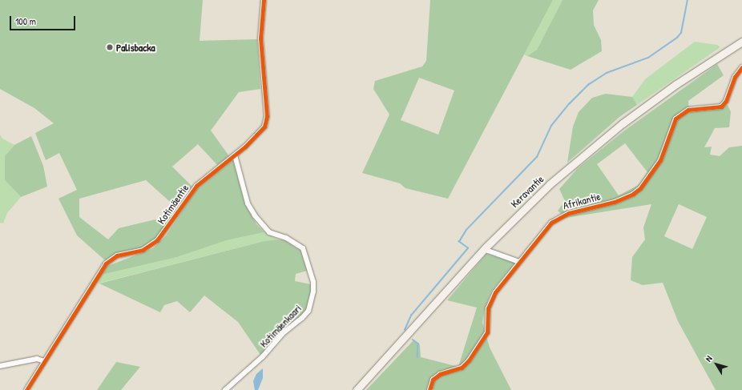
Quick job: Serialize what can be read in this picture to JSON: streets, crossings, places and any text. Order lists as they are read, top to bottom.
{
  "streets": {
    "main road": ["Keravantie"],
    "street": ["Afrikantie", "Kotimäentie", "Kotimäenkaari"]
  },
  "crossings": [
    ["Kotimäentie", "Kotimäenkaari"]
  ],
  "places": ["Palisbacka"],
  "scale_bar": "100 m",
  "north": "top left"
}
